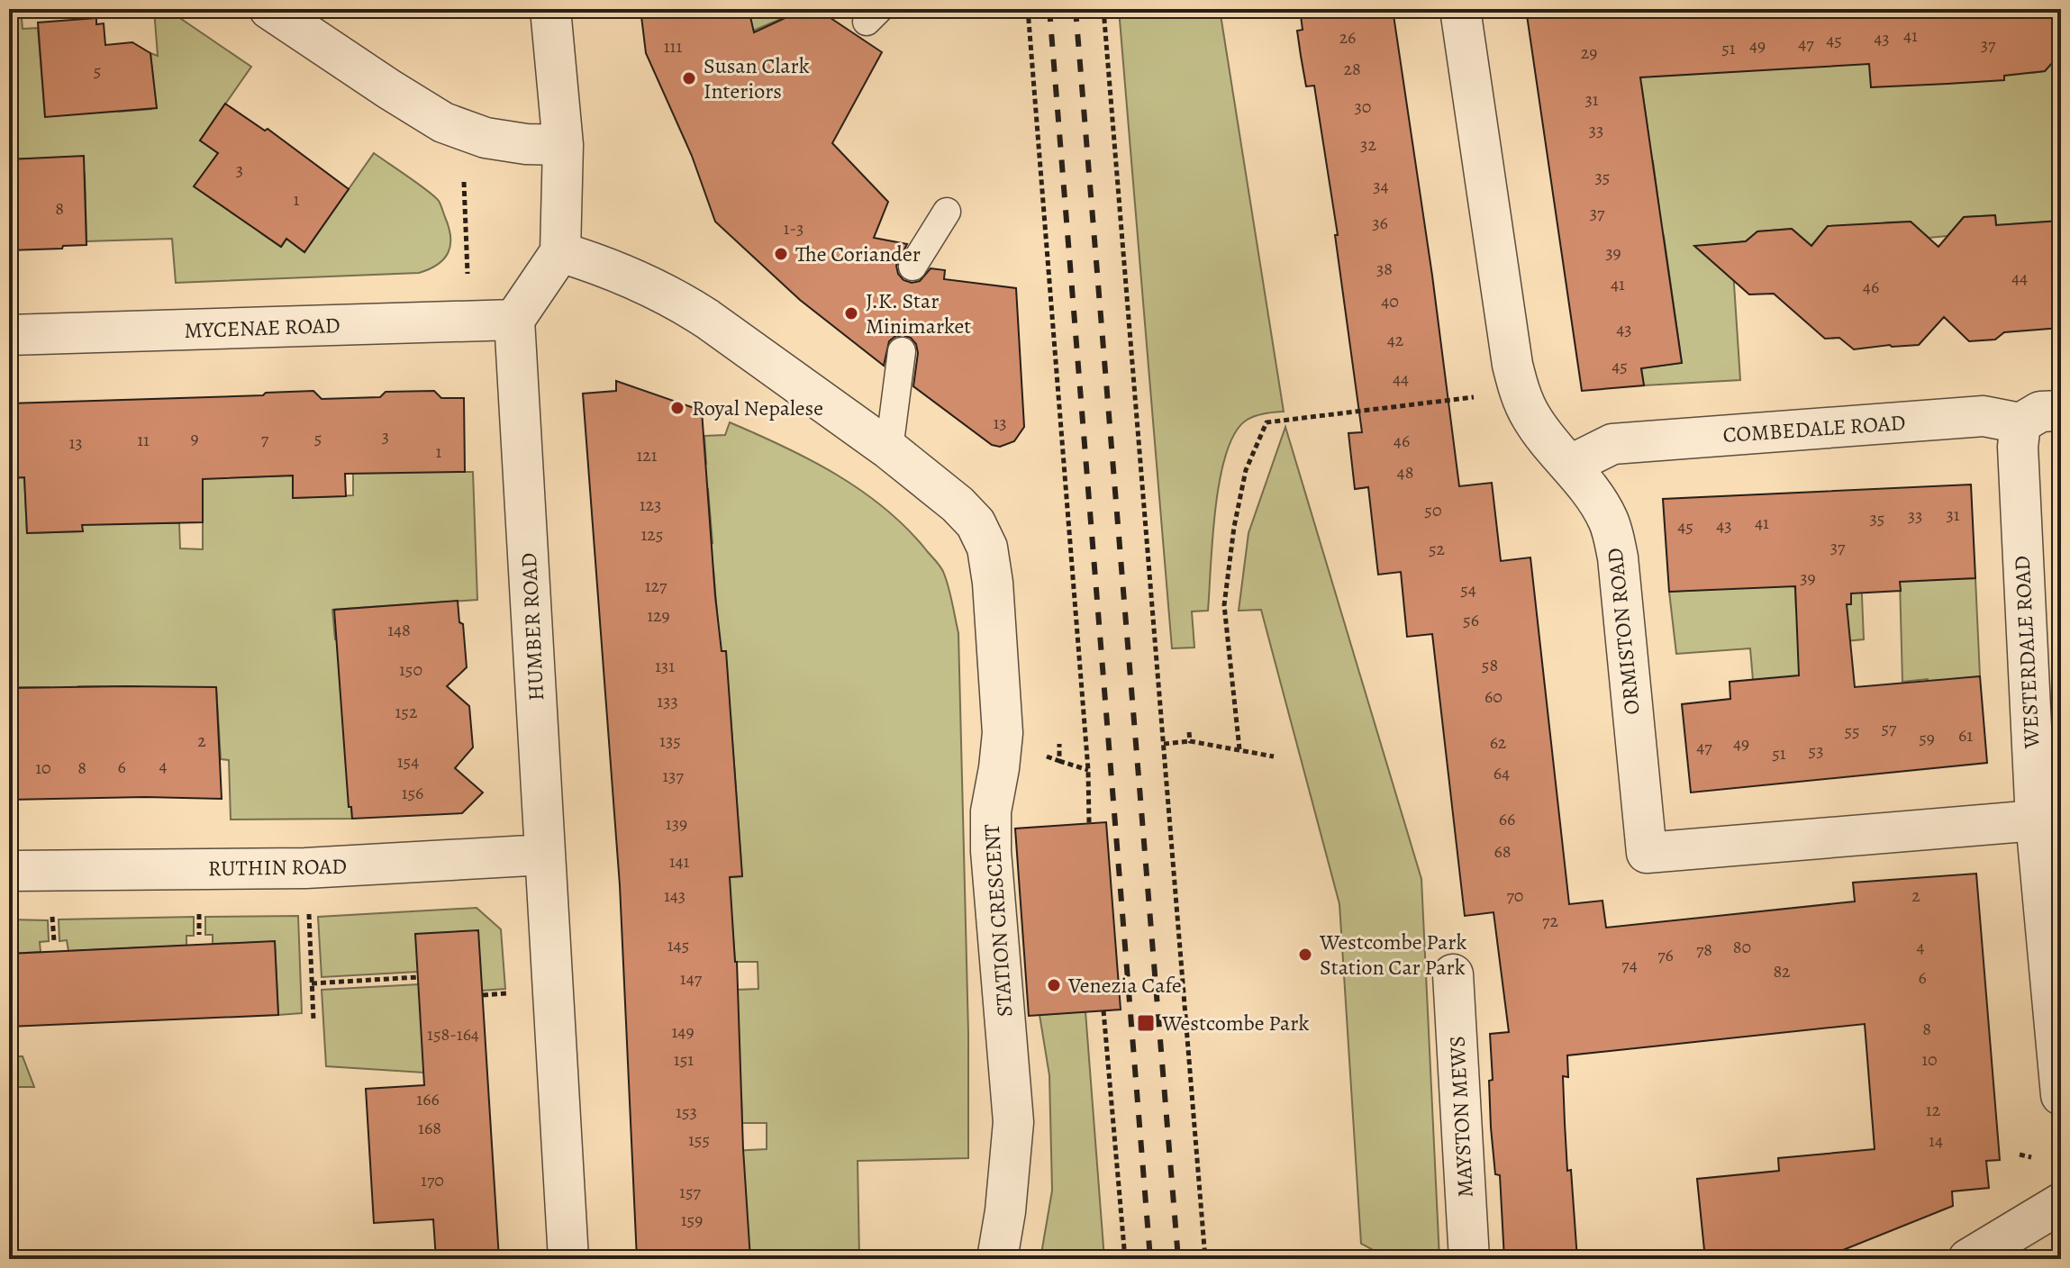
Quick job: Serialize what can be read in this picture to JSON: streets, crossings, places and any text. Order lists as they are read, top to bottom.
{
  "streets": {
    "street": [
      "MYCENAE ROAD",
      "COMBEDALE ROAD",
      "HUMBER ROAD",
      "ORMISTON ROAD",
      "WESTERDALE ROAD",
      "RUTHIN ROAD",
      "STATION CRESCENT",
      "MAYSTON MEWS"
    ]
  },
  "crossings": [
    ["MYCENAE ROAD", "HUMBER ROAD"],
    ["COMBEDALE ROAD", "ORMISTON ROAD"],
    ["COMBEDALE ROAD", "WESTERDALE ROAD"],
    ["HUMBER ROAD", "RUTHIN ROAD"],
    ["ORMISTON ROAD", "WESTERDALE ROAD"]
  ],
  "places": {
    "other": [
      "Susan Clark Interiors",
      "The Coriander",
      "J.K. Star Minimarket",
      "Royal Nepalese",
      "Westcombe Park Station Car Park",
      "Venezia Cafe"
    ],
    "transit": ["Westcombe Park"]
  },
  "house_numbers": [
    "41",
    "26",
    "43",
    "45",
    "47",
    "37",
    "49",
    "111",
    "51",
    "29",
    "28",
    "5",
    "31",
    "30",
    "33",
    "32",
    "3",
    "35",
    "34",
    "1",
    "8",
    "37",
    "36",
    "1-3",
    "39",
    "38",
    "44",
    "41",
    "46",
    "40",
    "43",
    "42",
    "45",
    "44",
    "13",
    "3",
    "9",
    "5",
    "7",
    "11",
    "46",
    "13",
    "1",
    "121",
    "48",
    "123",
    "50",
    "31",
    "33",
    "35",
    "41",
    "43",
    "45",
    "125",
    "37",
    "52",
    "39",
    "127",
    "54",
    "129",
    "56",
    "148",
    "58",
    "131",
    "150",
    "60",
    "133",
    "152",
    "57",
    "55",
    "61",
    "59",
    "2",
    "135",
    "62",
    "49",
    "47",
    "53",
    "51",
    "154",
    "4",
    "6",
    "10",
    "8",
    "64",
    "137",
    "156",
    "66",
    "139",
    "68",
    "141",
    "143",
    "70",
    "2",
    "72",
    "145",
    "80",
    "4",
    "78",
    "76",
    "74",
    "82",
    "6",
    "147",
    "8",
    "149",
    "158-164",
    "151",
    "10",
    "166",
    "12",
    "153",
    "168",
    "155",
    "14",
    "170",
    "157",
    "159"
  ]
}
